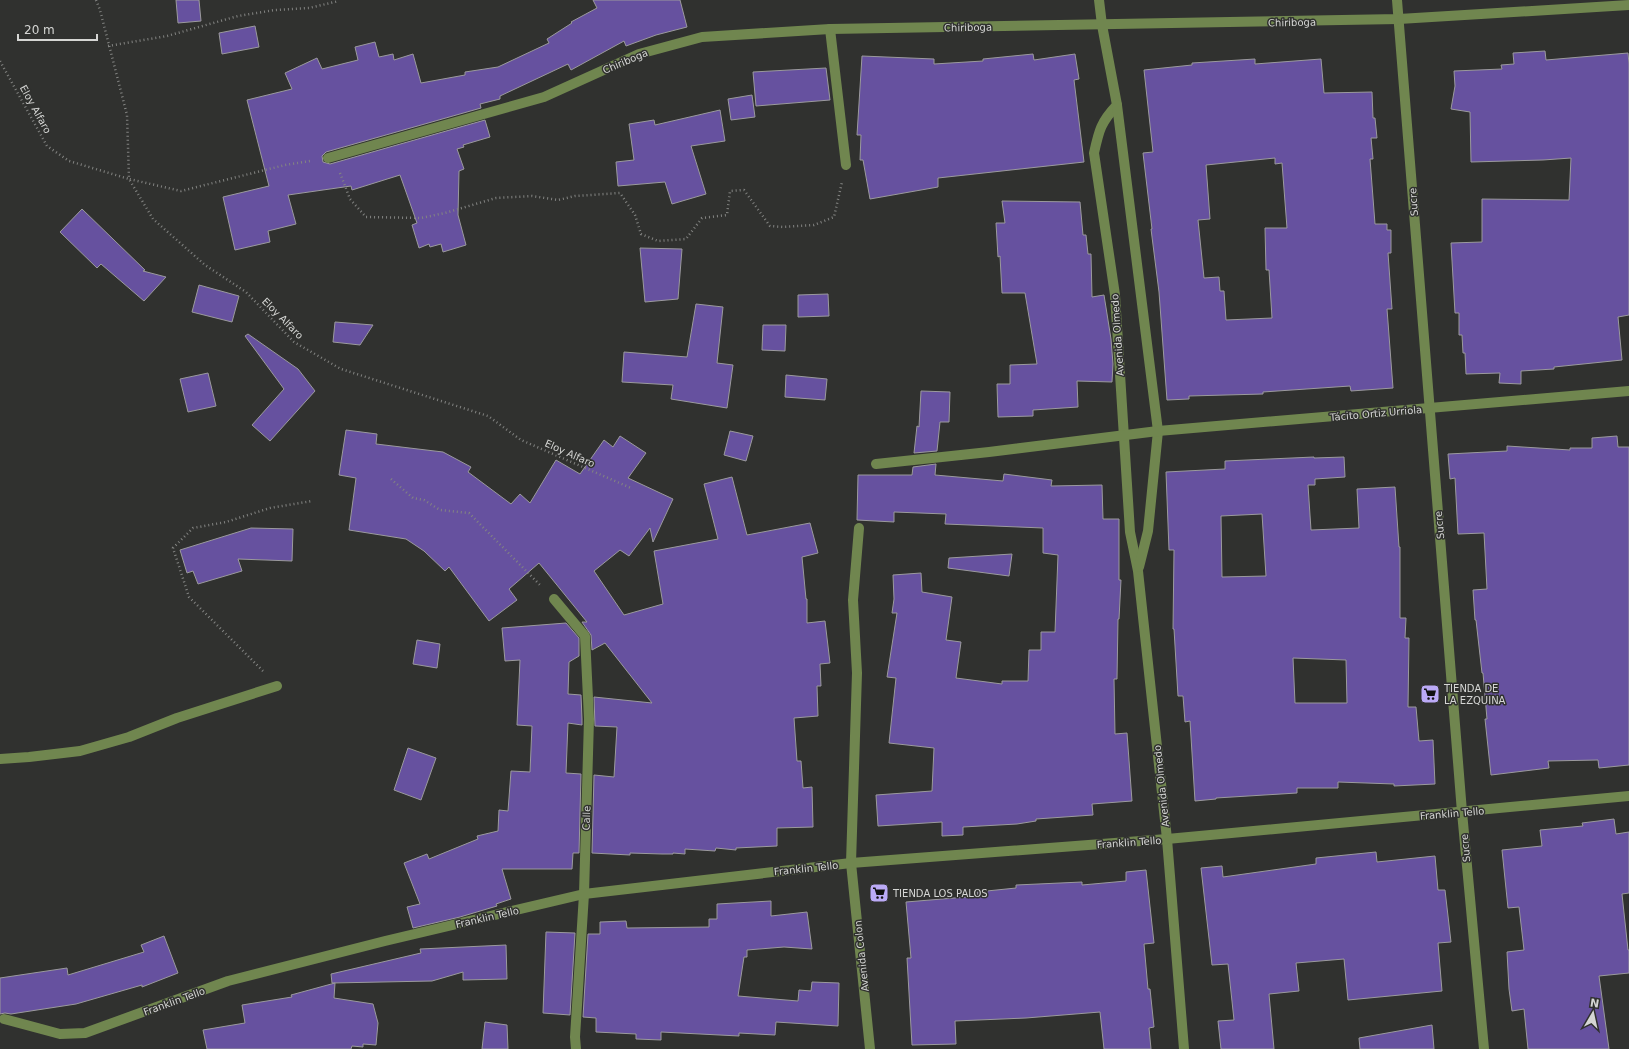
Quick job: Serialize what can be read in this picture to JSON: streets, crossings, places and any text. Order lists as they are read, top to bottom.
{
  "streets": {
    "street": [
      "Chiriboga",
      "Sucre",
      "Avenida Olmedo",
      "Tácito Ortiz Urriola",
      "Franklin Tello",
      "Calle",
      "Avenida Colon"
    ],
    "path": ["Eloy Alfaro"]
  },
  "crossings": [
    ["Chiriboga", "Sucre"],
    ["Chiriboga", "Avenida Olmedo"],
    ["Sucre", "Tácito Ortiz Urriola"],
    ["Sucre", "Franklin Tello"],
    ["Avenida Olmedo", "Tácito Ortiz Urriola"],
    ["Avenida Olmedo", "Franklin Tello"],
    ["Franklin Tello", "Calle"],
    ["Franklin Tello", "Avenida Colon"]
  ],
  "places": {
    "supermarket": ["TIENDA DE LA EZQUINA", "TIENDA LOS PALOS"]
  },
  "scale_bar": "20 m",
  "north": "top"
}
